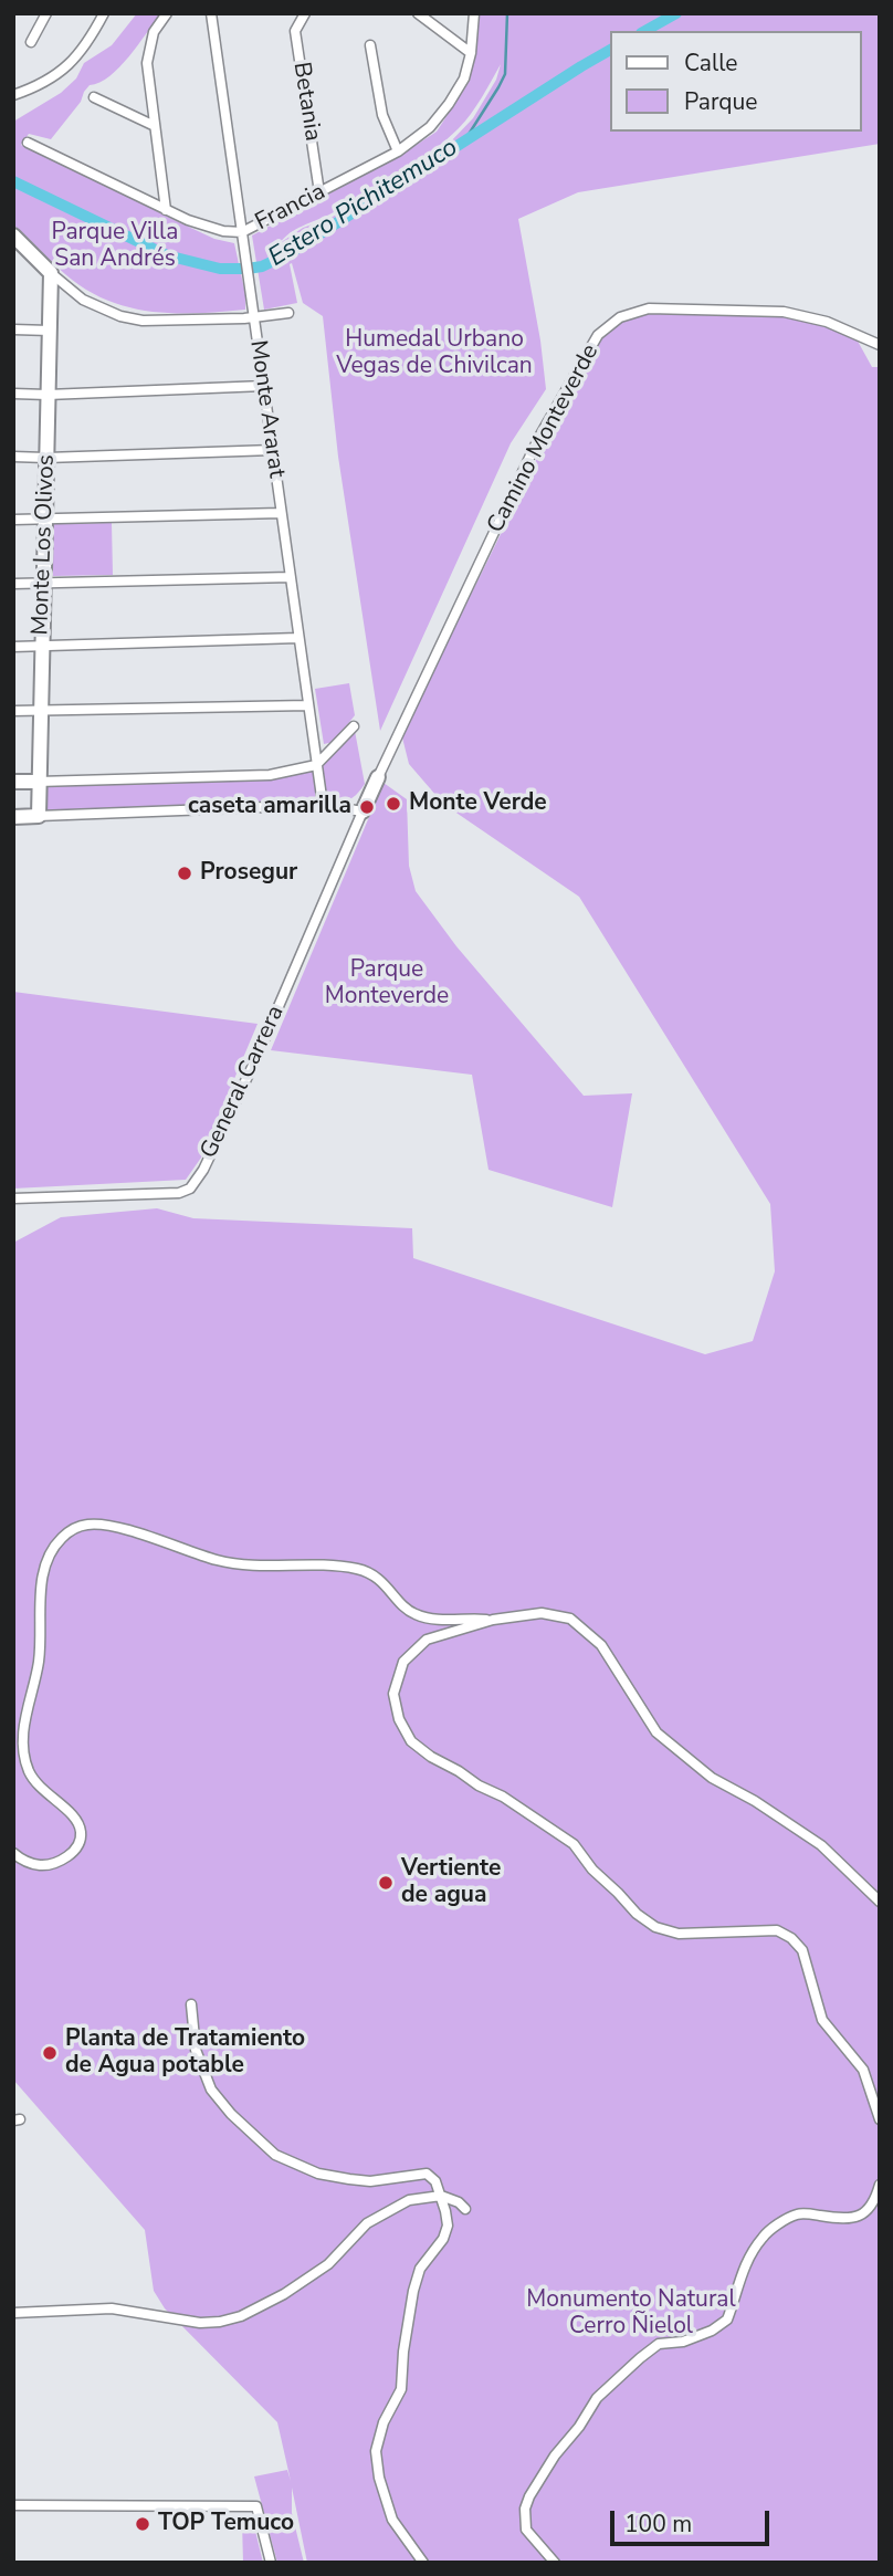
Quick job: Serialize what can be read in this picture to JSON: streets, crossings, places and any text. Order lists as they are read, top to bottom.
{
  "streets": {
    "street": [
      "Betania",
      "Francia",
      "Monte Ararat",
      "Camino Monteverde",
      "Monte Los Olivos",
      "General Carrera"
    ]
  },
  "crossings": [
    ["Betania", "Francia"],
    ["Francia", "Monte Ararat"],
    ["Camino Monteverde", "General Carrera"]
  ],
  "water": ["Estero Pichitemuco"],
  "parks": [
    "Parque Villa San Andrés",
    "Humedal Urbano Vegas de Chivilcan",
    "Parque Monteverde",
    "Monumento Natural Cerro Ñielol"
  ],
  "places": [
    "Monte Verde",
    "caseta amarilla",
    "Prosegur",
    "Vertiente de agua",
    "Planta de Tratamiento de Agua potable",
    "TOP Temuco"
  ],
  "legend": ["Calle", "Parque"],
  "scale_bar": "100 m"
}
